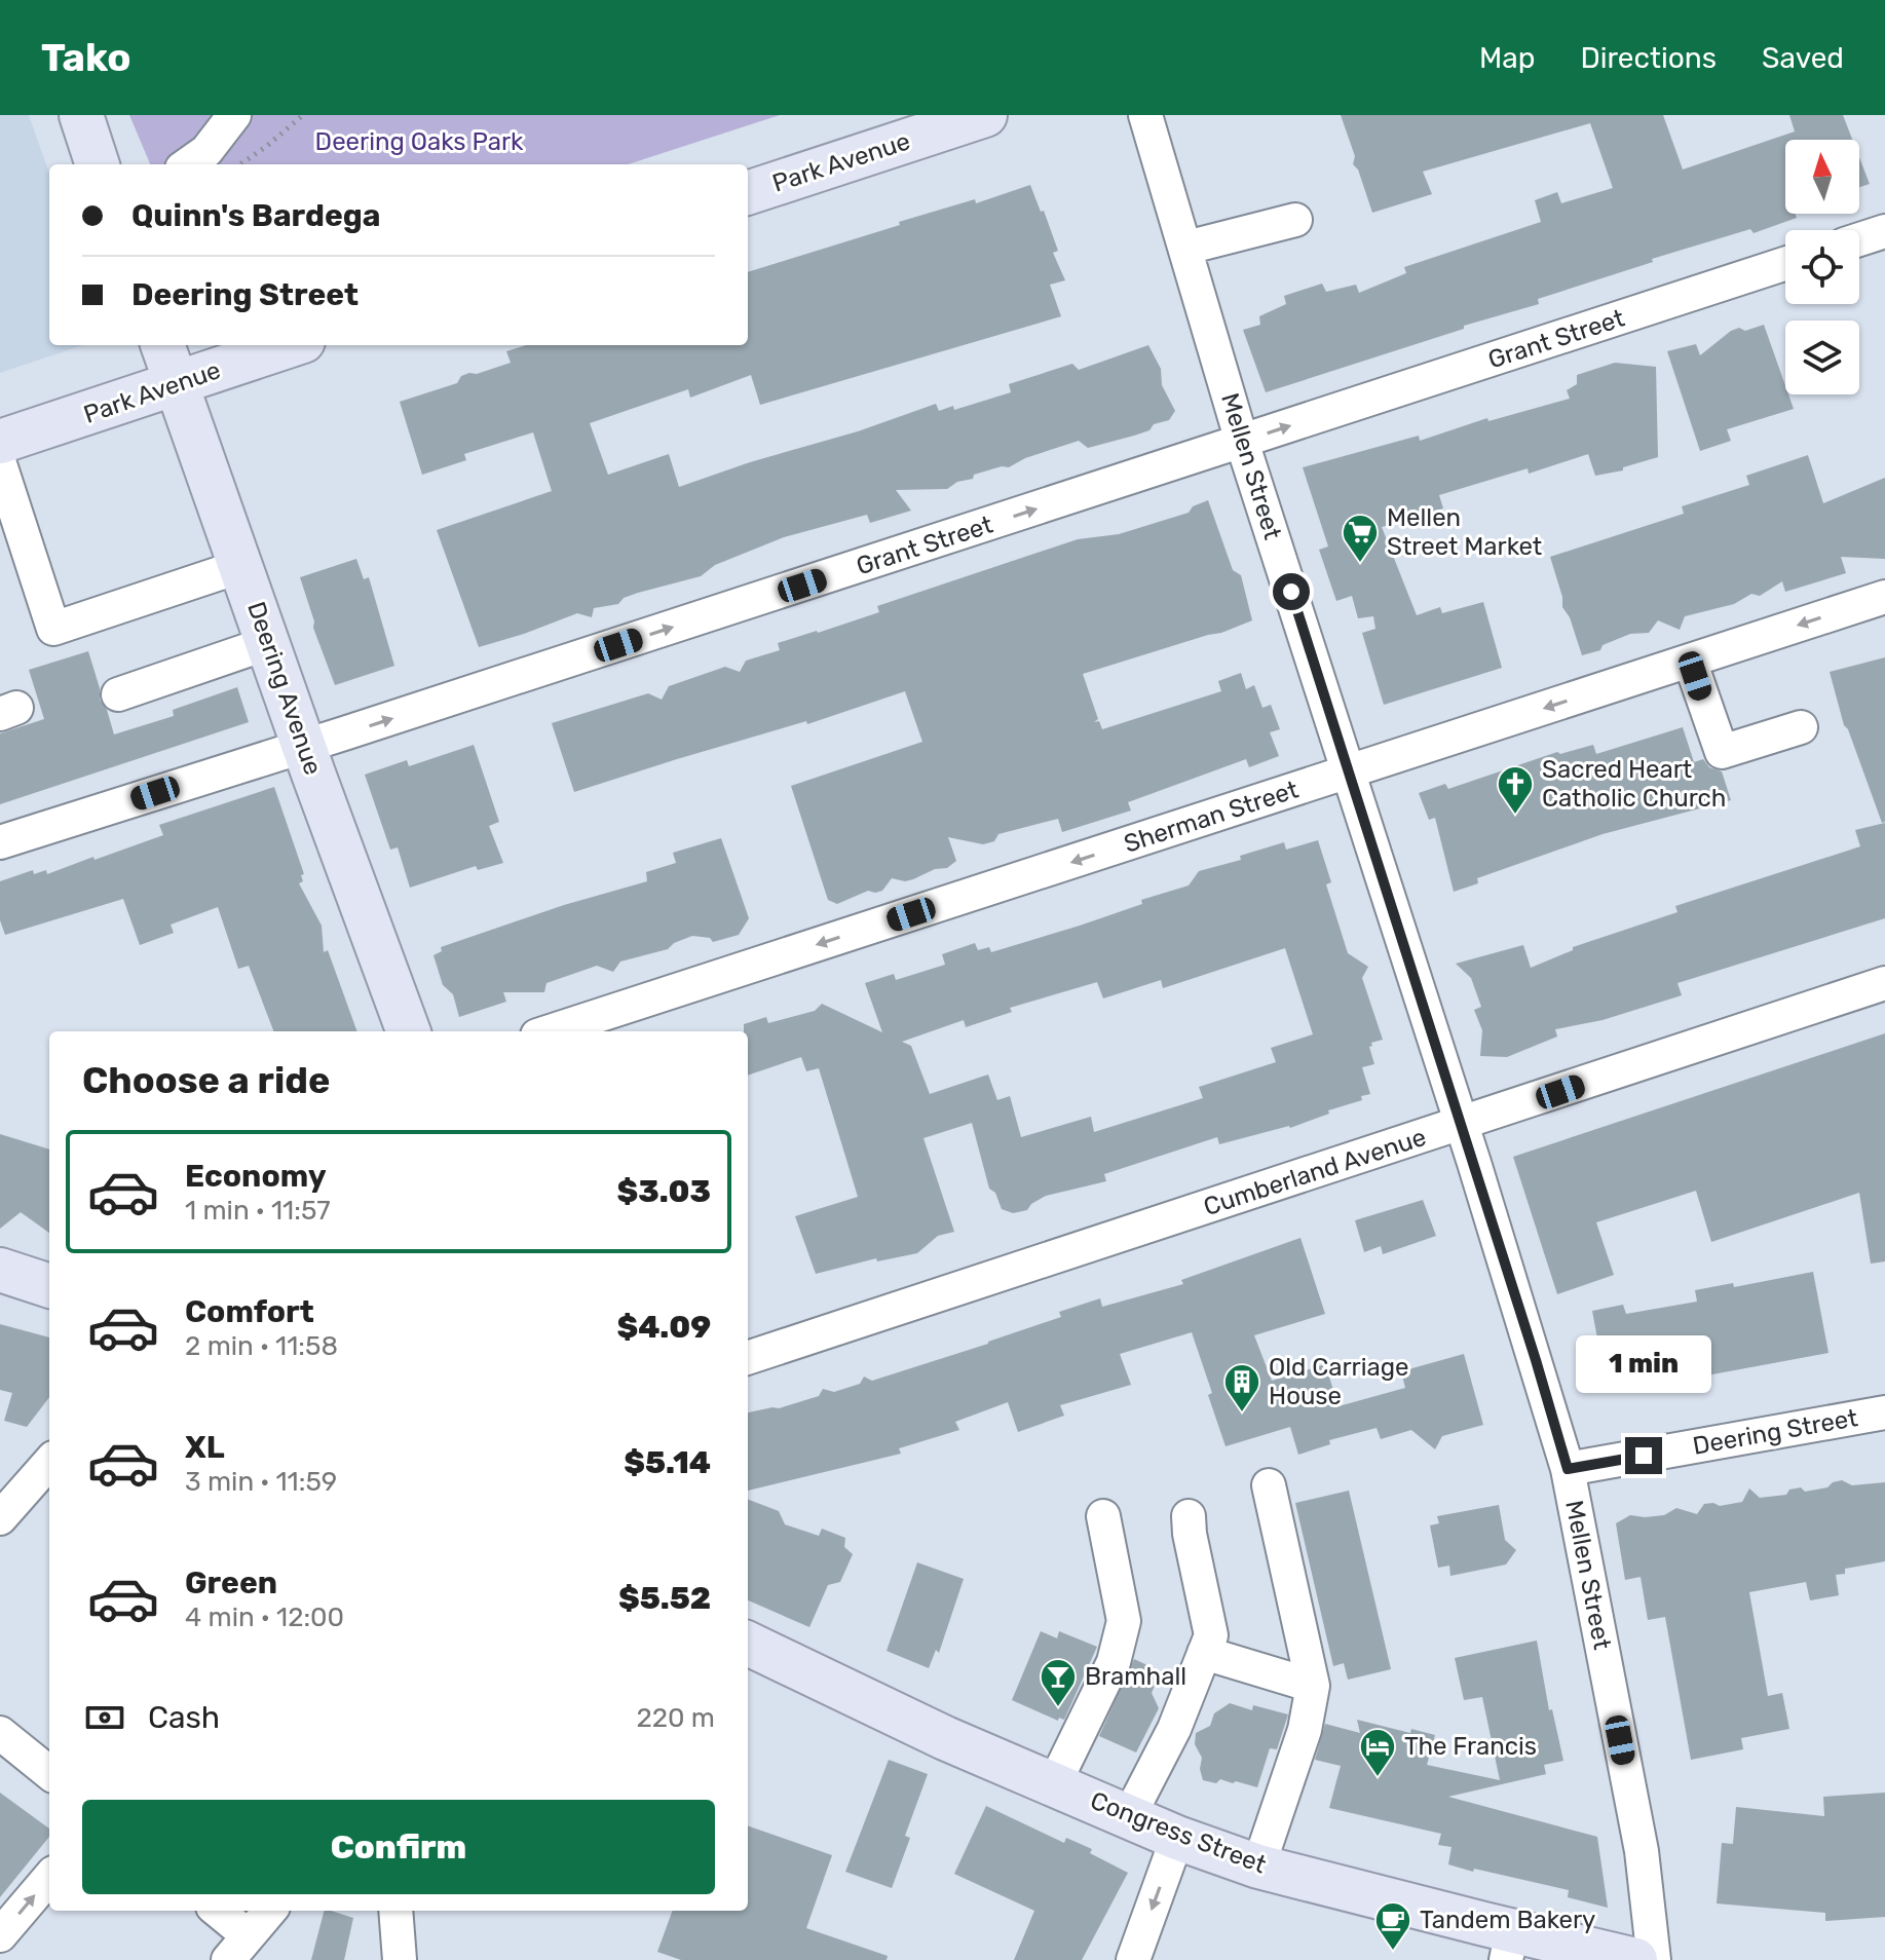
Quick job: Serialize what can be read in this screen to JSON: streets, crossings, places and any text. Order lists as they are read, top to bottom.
{
  "streets": {
    "main road": ["Park Avenue", "Deering Avenue", "Congress Street"],
    "street": [
      "Grant Street",
      "Mellen Street",
      "Sherman Street",
      "Cumberland Avenue",
      "Deering Street"
    ]
  },
  "crossings": [
    ["Park Avenue", "Deering Avenue"],
    ["Grant Street", "Mellen Street"],
    ["Grant Street", "Deering Avenue"],
    ["Mellen Street", "Sherman Street"],
    ["Mellen Street", "Cumberland Avenue"],
    ["Mellen Street", "Deering Street"]
  ],
  "one_way": ["Grant Street", "Sherman Street"],
  "parks": ["Deering Oaks Park"],
  "places": {
    "supermarket": ["Mellen Street Market"],
    "church": ["Sacred Heart Catholic Church"],
    "building": ["Old Carriage House"],
    "bar": ["Bramhall"],
    "hotel": ["The Francis"],
    "cafe": ["Tandem Bakery"]
  },
  "north": "top",
  "page": {
    "header": "Tako",
    "nav": ["Map", "Directions", "Saved"],
    "banner": ["Quinn's Bardega", "Deering Street"],
    "heading": "Choose a ride",
    "list": [
      {
        "name": "Economy",
        "note": "1 min · 11:57",
        "value": "$3.03"
      },
      {
        "name": "Comfort",
        "note": "2 min · 11:58",
        "value": "$4.09"
      },
      {
        "name": "XL",
        "note": "3 min · 11:59",
        "value": "$5.14"
      },
      {
        "name": "Green",
        "note": "4 min · 12:00",
        "value": "$5.52"
      }
    ],
    "bubble": "1 min",
    "pay": ["Cash", "220 m"],
    "buttons": "Confirm"
  }
}
